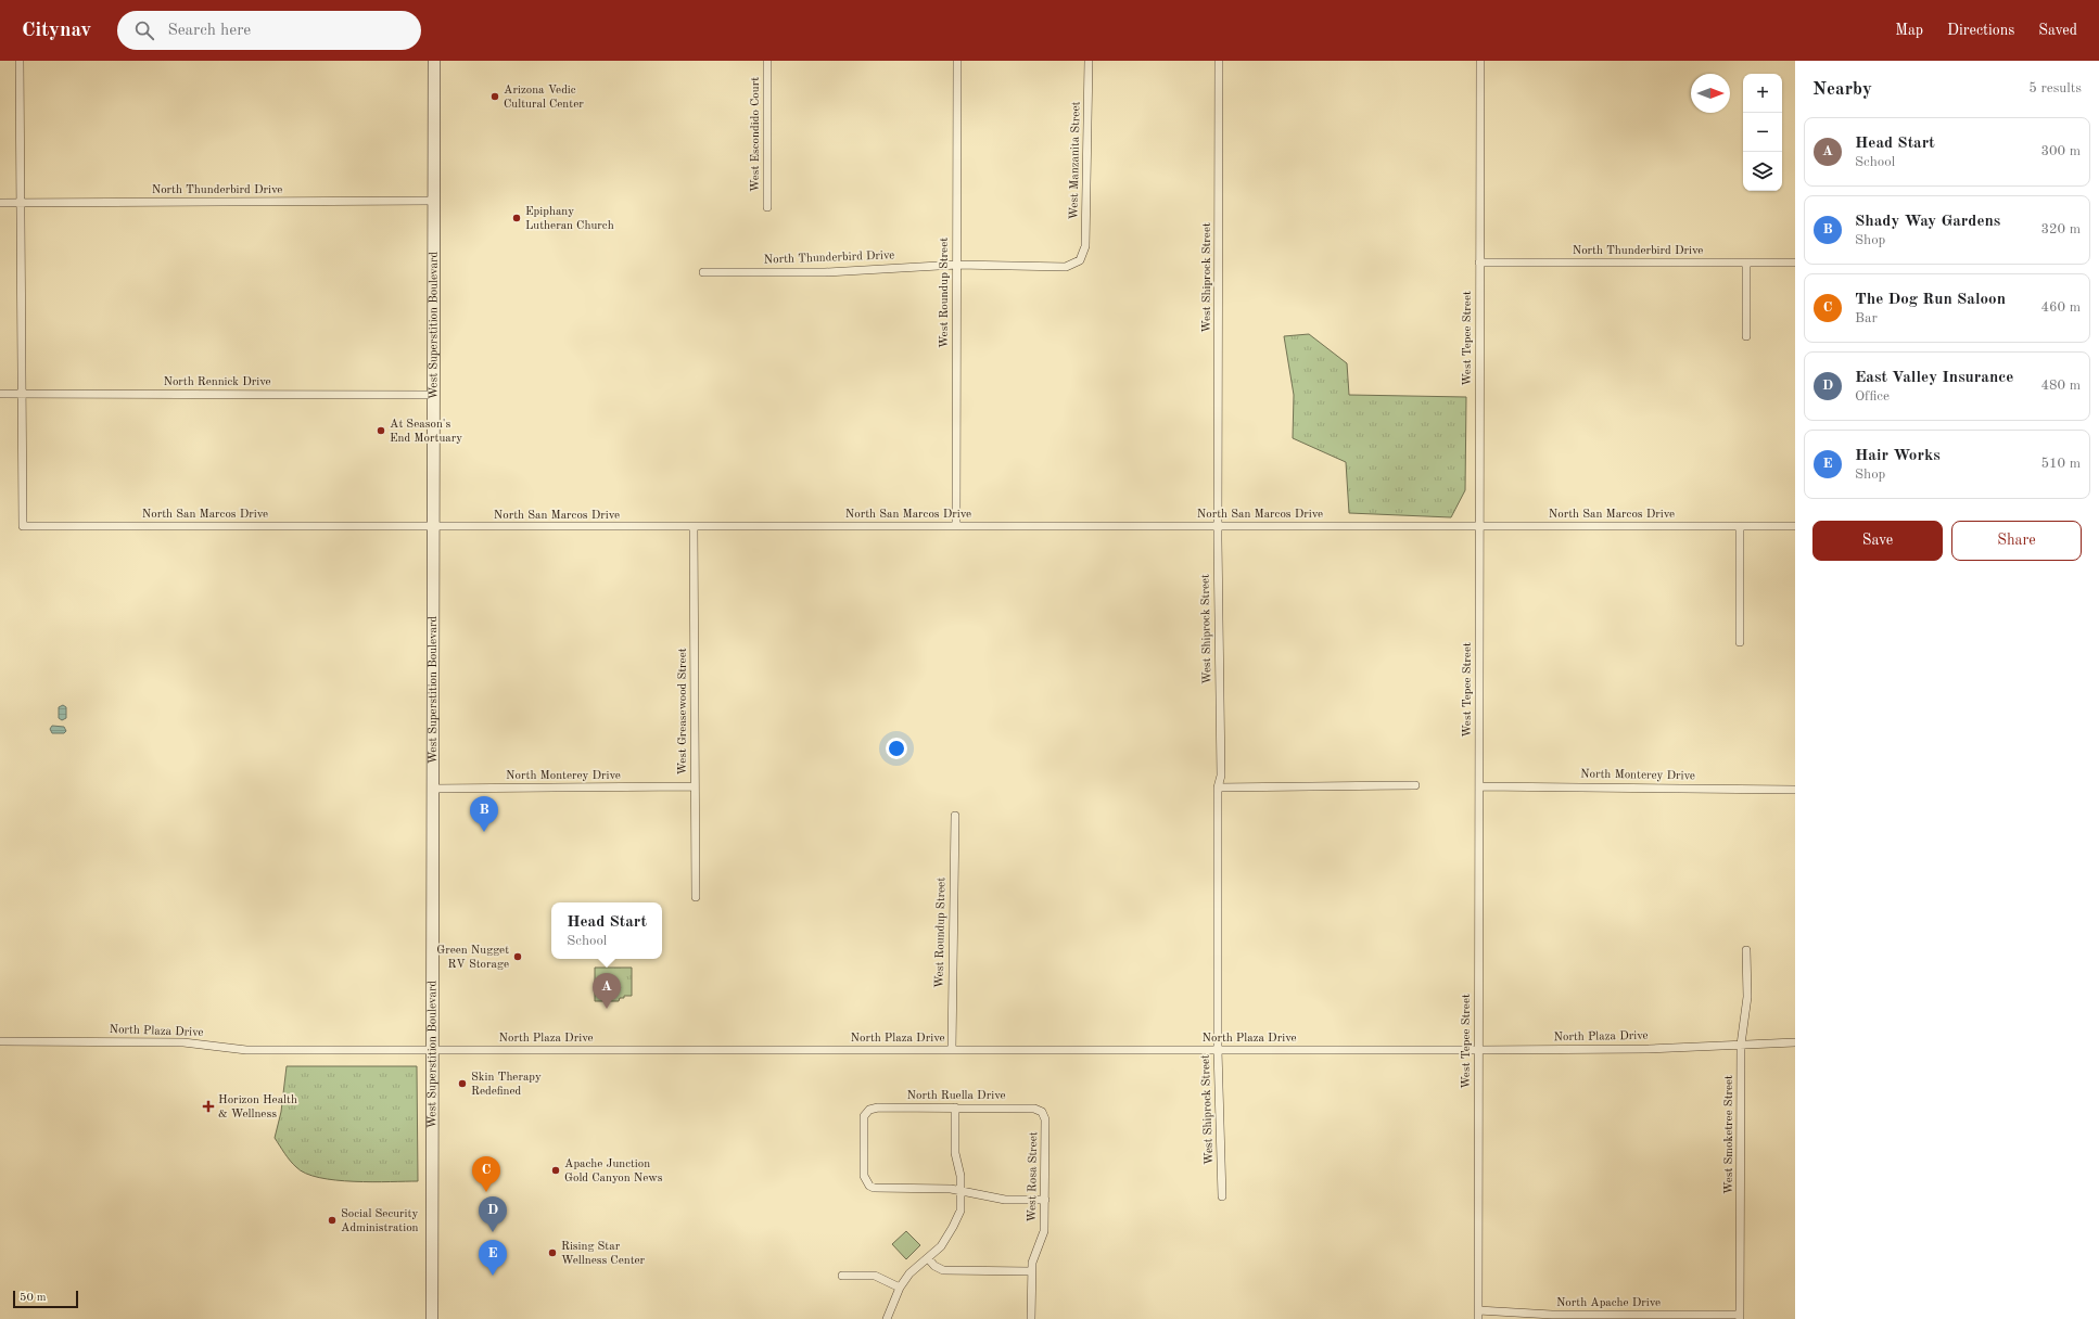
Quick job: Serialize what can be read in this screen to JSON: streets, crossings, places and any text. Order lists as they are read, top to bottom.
{
  "streets": {
    "main road": ["West Superstition Boulevard"],
    "street": [
      "West Escondido Court",
      "West Manzanita Street",
      "North Thunderbird Drive",
      "West Shiprock Street",
      "West Roundup Street",
      "West Tepee Street",
      "North Rennick Drive",
      "North San Marcos Drive",
      "West Greasewood Street",
      "North Monterey Drive",
      "North Plaza Drive",
      "North Ruella Drive",
      "West Smoketree Street",
      "West Rosa Street",
      "North Apache Drive"
    ]
  },
  "crossings": [
    ["West Manzanita Street", "North Thunderbird Drive"],
    ["North Thunderbird Drive", "West Roundup Street"],
    ["North Thunderbird Drive", "West Superstition Boulevard"],
    ["North Thunderbird Drive", "West Tepee Street"],
    ["West Shiprock Street", "North San Marcos Drive"],
    ["West Shiprock Street", "North Plaza Drive"],
    ["West Roundup Street", "North San Marcos Drive"],
    ["West Roundup Street", "North Plaza Drive"],
    ["West Superstition Boulevard", "North Rennick Drive"],
    ["West Superstition Boulevard", "North San Marcos Drive"],
    ["West Superstition Boulevard", "North Monterey Drive"],
    ["West Superstition Boulevard", "North Plaza Drive"],
    ["West Tepee Street", "North San Marcos Drive"],
    ["West Tepee Street", "North Monterey Drive"],
    ["West Tepee Street", "North Plaza Drive"],
    ["West Tepee Street", "North Apache Drive"],
    ["North Rennick Drive", "North San Marcos Drive"],
    ["North San Marcos Drive", "West Greasewood Street"],
    ["West Greasewood Street", "North Monterey Drive"],
    ["North Plaza Drive", "West Smoketree Street"],
    ["North Ruella Drive", "West Rosa Street"],
    ["West Smoketree Street", "North Apache Drive"]
  ],
  "places": {
    "other": [
      "Arizona Vedic Cultural Center",
      "Epiphany Lutheran Church",
      "At Season's End Mortuary",
      "Green Nugget RV Storage",
      "Skin Therapy Redefined",
      "Apache Junction Gold Canyon News",
      "Social Security Administration",
      "Rising Star Wellness Center"
    ],
    "health": ["Horizon Health & Wellness"]
  },
  "scale_bar": "50 m",
  "north": "right",
  "page": {
    "header": "Citynav",
    "search": "Search here",
    "nav": ["Map", "Directions", "Saved"],
    "heading": ["Nearby", "5 results"],
    "map_buttons": ["+", "−"],
    "list": [
      {
        "mark": "A",
        "name": "Head Start",
        "note": "School",
        "value": "300 m"
      },
      {
        "mark": "B",
        "name": "Shady Way Gardens",
        "note": "Shop",
        "value": "320 m"
      },
      {
        "mark": "C",
        "name": "The Dog Run Saloon",
        "note": "Bar",
        "value": "460 m"
      },
      {
        "mark": "D",
        "name": "East Valley Insurance",
        "note": "Office",
        "value": "480 m"
      },
      {
        "mark": "E",
        "name": "Hair Works",
        "note": "Shop",
        "value": "510 m"
      }
    ],
    "buttons": ["Save", "Share"],
    "pins": [
      "B",
      "A",
      "C",
      "D",
      "E"
    ],
    "popup": ["Head Start", "School"],
    "scale": "50 m"
  }
}
